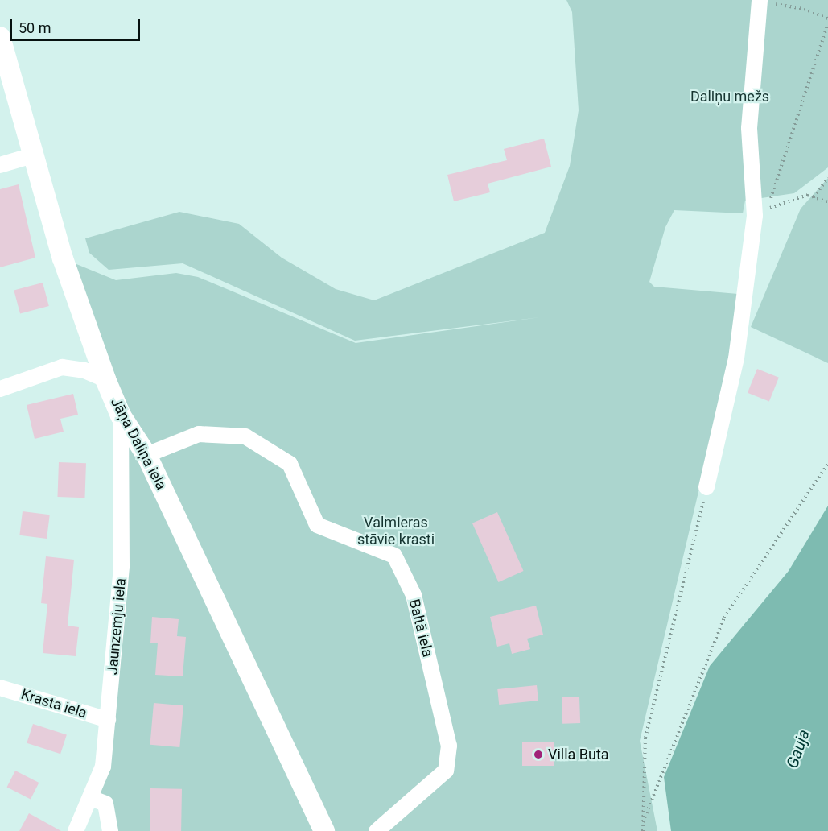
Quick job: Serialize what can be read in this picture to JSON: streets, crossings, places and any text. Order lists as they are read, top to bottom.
{
  "streets": {
    "street": [
      "Jāņa Daliņa iela",
      "Jaunzemju iela",
      "Baltā iela",
      "Krasta iela"
    ]
  },
  "crossings": [
    ["Jāņa Daliņa iela", "Jaunzemju iela"],
    ["Jāņa Daliņa iela", "Baltā iela"],
    ["Jaunzemju iela", "Krasta iela"]
  ],
  "water": ["Gauja"],
  "parks": ["Daliņu mežs", "Valmieras stāvie krasti"],
  "places": ["Villa Buta"],
  "scale_bar": "50 m"
}
